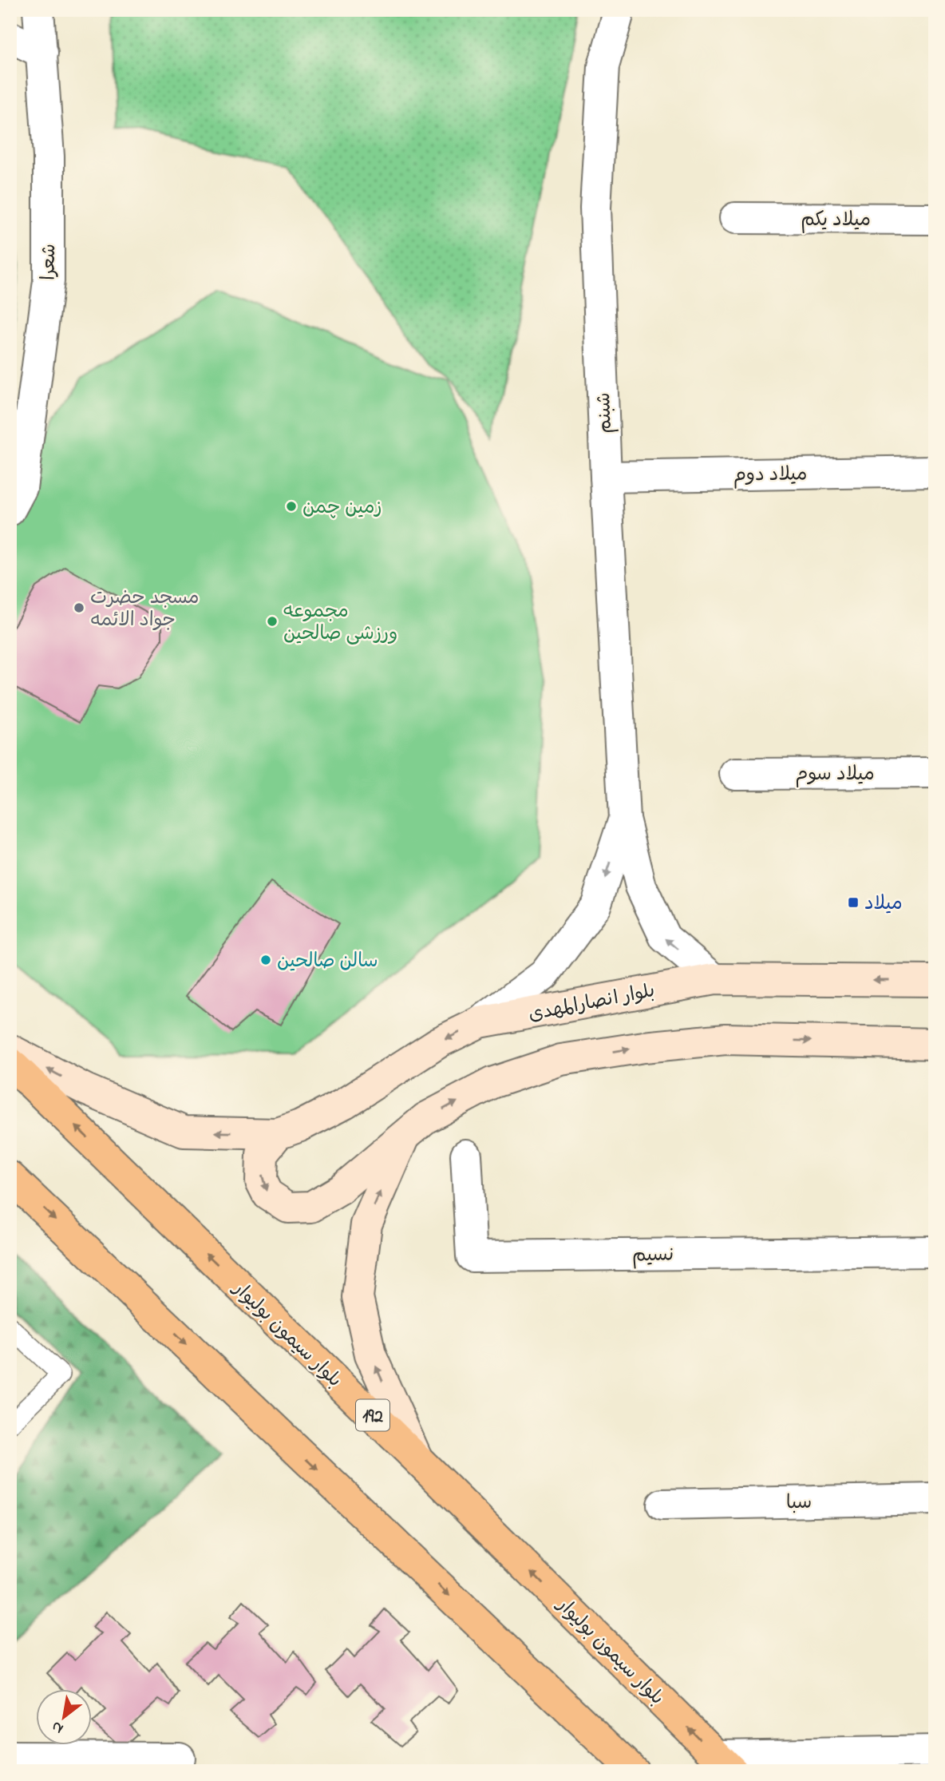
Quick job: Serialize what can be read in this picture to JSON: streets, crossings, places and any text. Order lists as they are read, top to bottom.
{
  "streets": {
    "main road": ["بلوار انصارالمهدی", "بلوار سیمون بولیوار", "192"],
    "street": [
      "میلاد یکم",
      "شعرا",
      "شبنم",
      "میلاد دوم",
      "میلاد سوم",
      "نسیم",
      "سبا"
    ]
  },
  "crossings": [
    ["شبنم", "میلاد دوم"]
  ],
  "places": {
    "other": [
      "زمین چمن",
      "مسجد حضرت جواد الائمه",
      "مجموعه ورزشی صالحین",
      "سالن صالحین"
    ],
    "transit": ["میلاد"]
  },
  "north": "bottom left"
}
